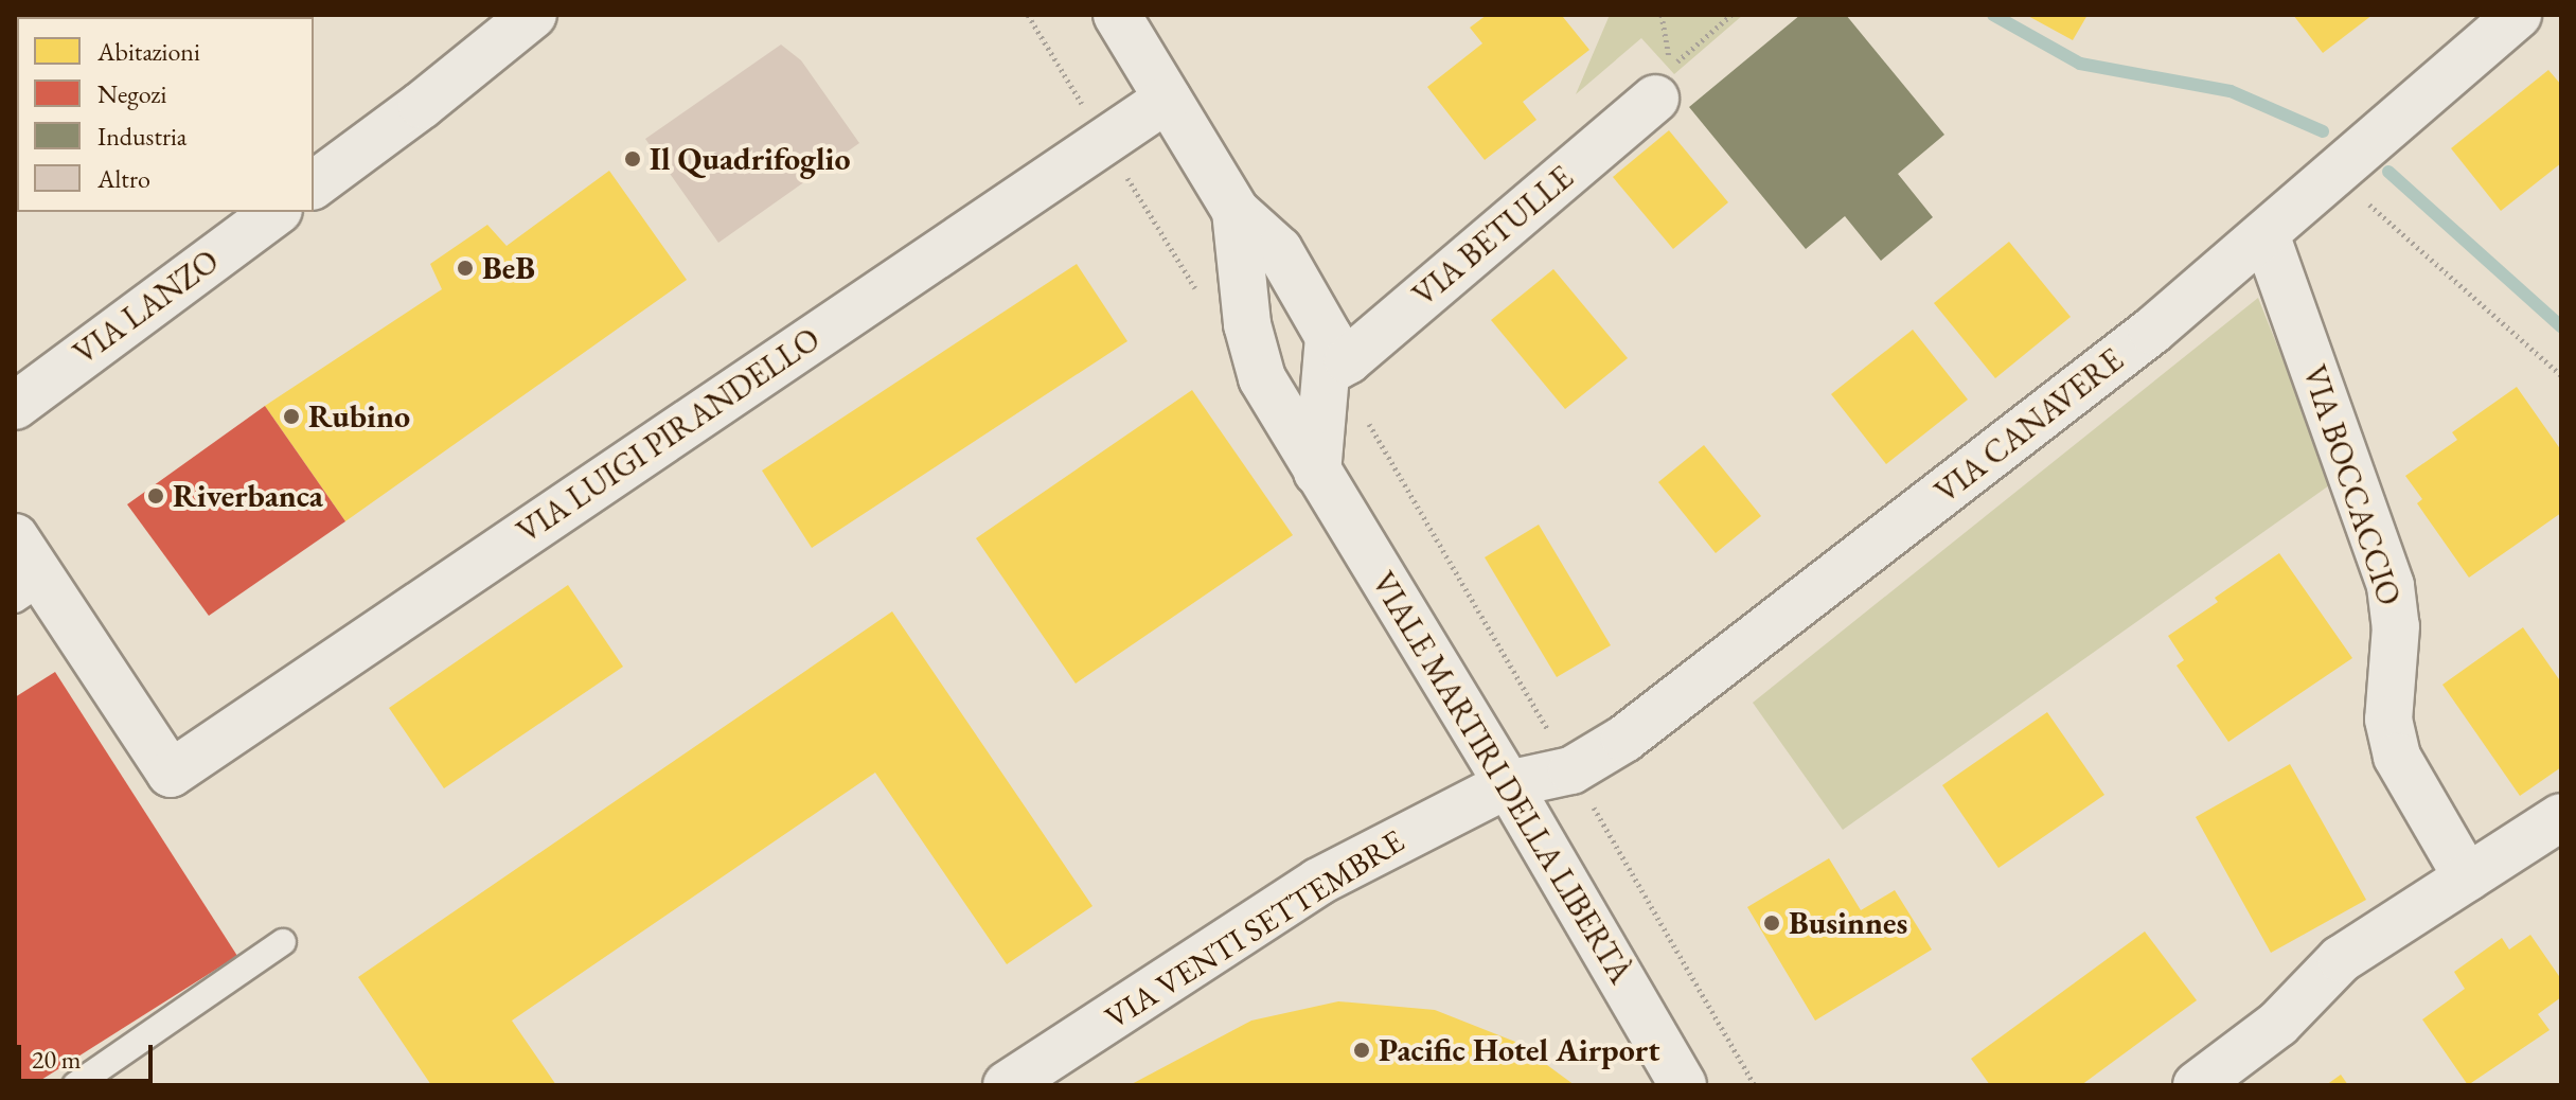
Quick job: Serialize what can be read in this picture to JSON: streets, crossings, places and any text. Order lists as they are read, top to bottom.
{
  "streets": {
    "street": [
      "VIA BETULLE",
      "VIA LANZO",
      "VIA CANAVERE",
      "VIA LUIGI PIRANDELLO",
      "VIA BOCCACCIO",
      "VIALE MARTIRI DELLA LIBERTÀ",
      "VIA VENTI SETTEMBRE"
    ]
  },
  "crossings": [
    ["VIA BETULLE", "VIALE MARTIRI DELLA LIBERTÀ"],
    ["VIA CANAVERE", "VIA BOCCACCIO"],
    ["VIA CANAVERE", "VIALE MARTIRI DELLA LIBERTÀ"],
    ["VIA CANAVERE", "VIA VENTI SETTEMBRE"],
    ["VIA LUIGI PIRANDELLO", "VIALE MARTIRI DELLA LIBERTÀ"],
    ["VIALE MARTIRI DELLA LIBERTÀ", "VIA VENTI SETTEMBRE"]
  ],
  "places": [
    "Il Quadrifoglio",
    "BeB",
    "Rubino",
    "Riverbanca",
    "Businnes",
    "Pacific Hotel Airport"
  ],
  "legend": [
    "Abitazioni",
    "Negozi",
    "Industria",
    "Altro"
  ],
  "scale_bar": "20 m"
}
